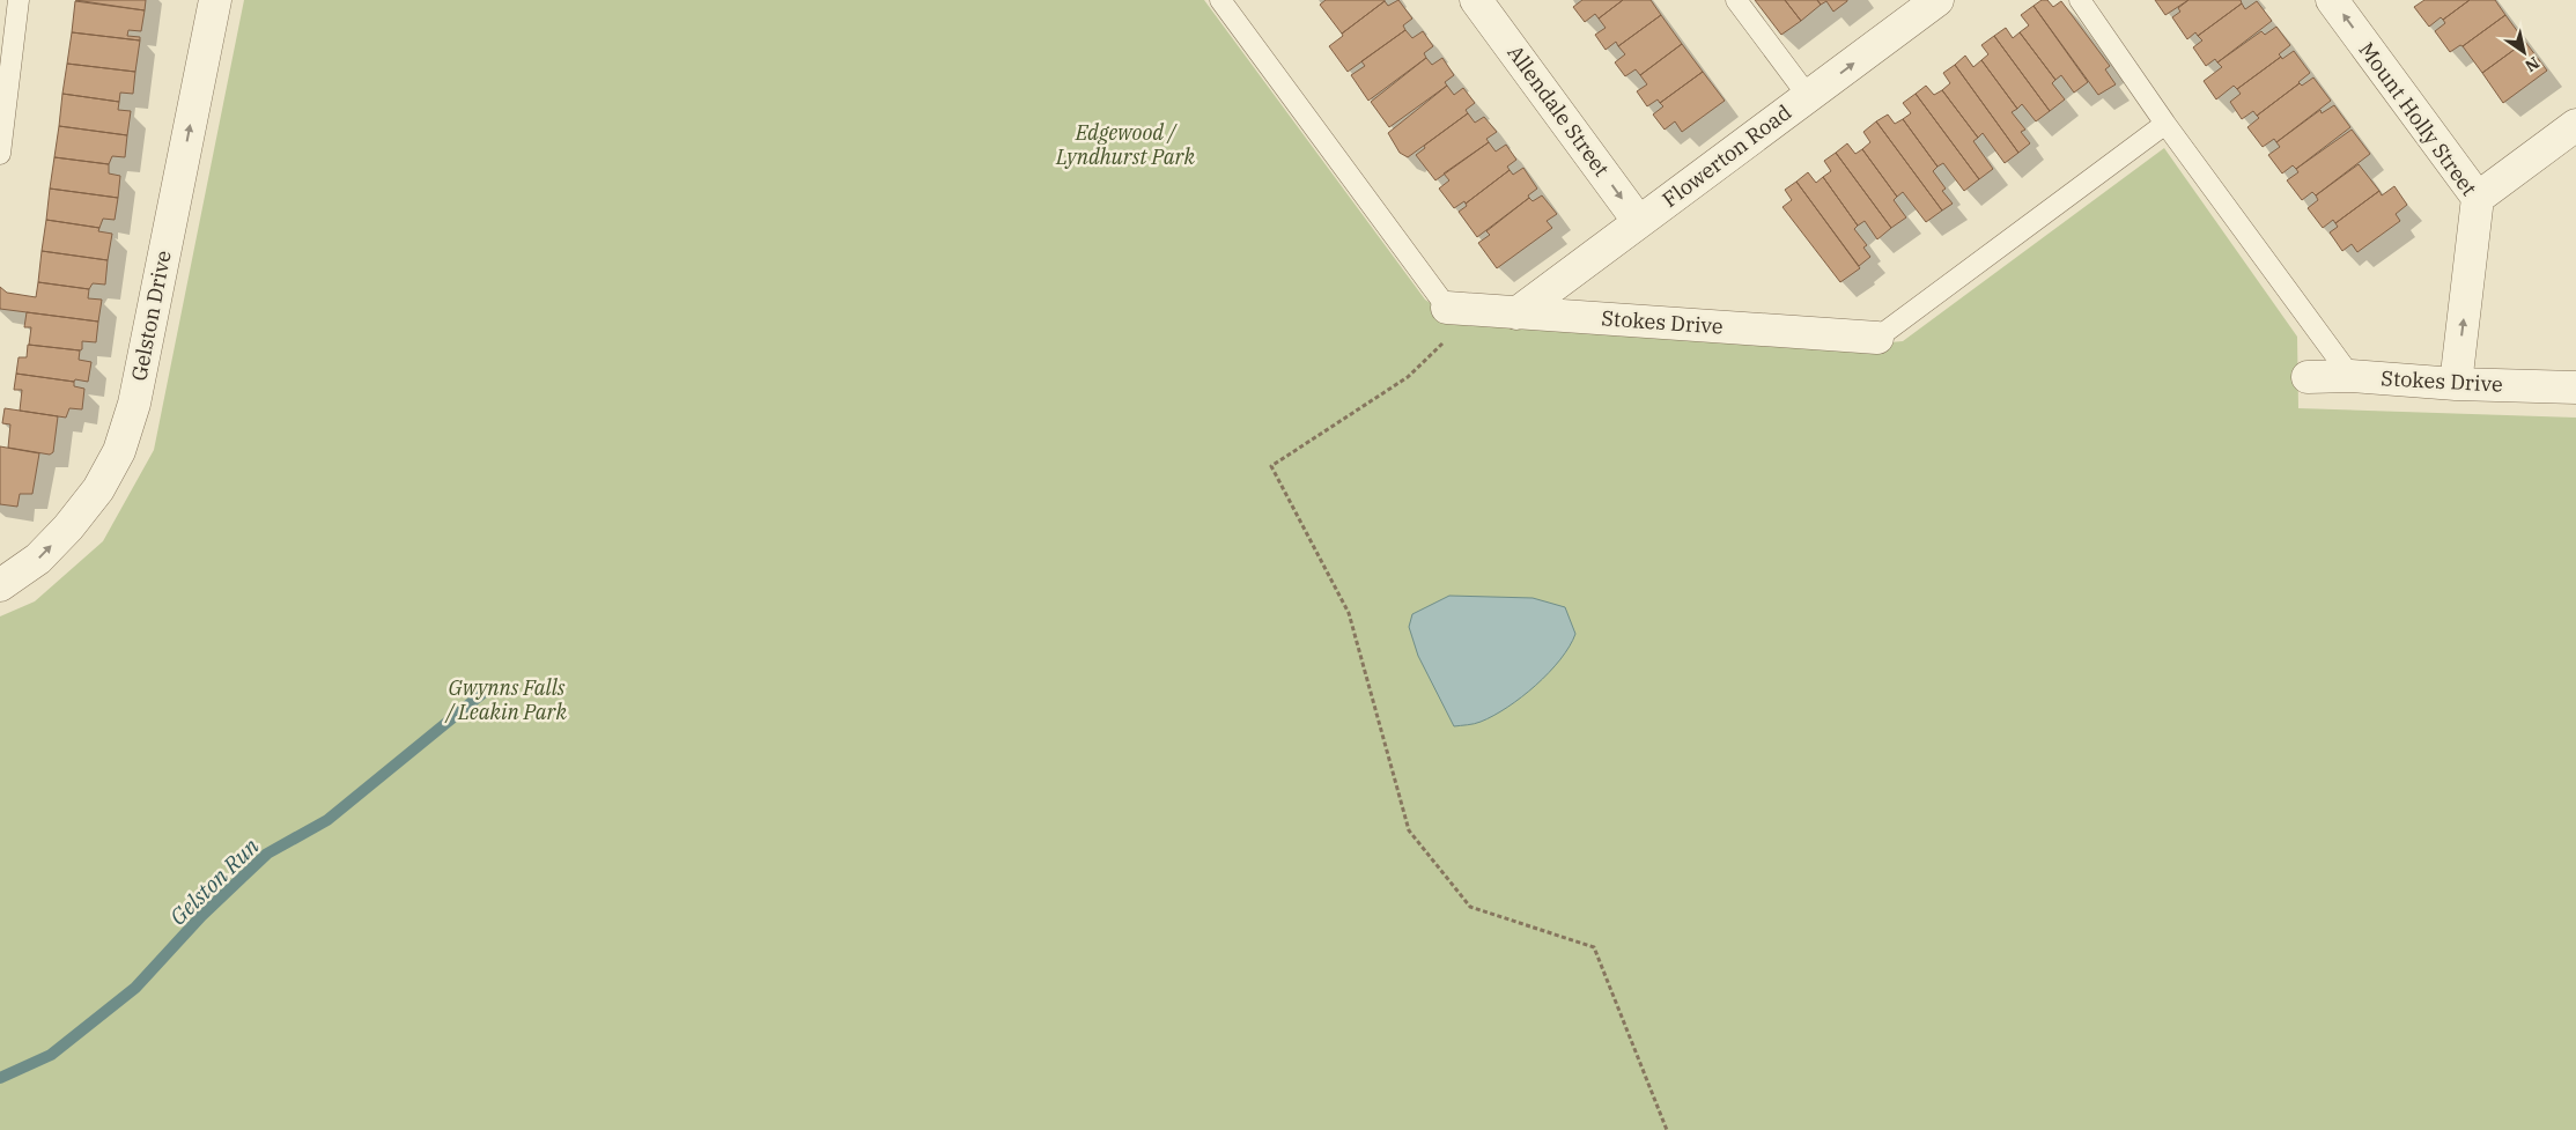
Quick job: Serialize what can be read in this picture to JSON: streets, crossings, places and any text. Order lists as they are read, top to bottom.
{
  "streets": {
    "street": [
      "Allendale Street",
      "Mount Holly Street",
      "Flowerton Road",
      "Gelston Drive",
      "Stokes Drive"
    ]
  },
  "crossings": [
    ["Allendale Street", "Flowerton Road"],
    ["Mount Holly Street", "Stokes Drive"],
    ["Flowerton Road", "Stokes Drive"]
  ],
  "one_way": ["Allendale Street", "Mount Holly Street", "Gelston Drive"],
  "water": ["Gelston Run"],
  "parks": ["Edgewood / Lyndhurst Park", "Gwynns Falls / Leakin Park"],
  "north": "bottom right"
}
